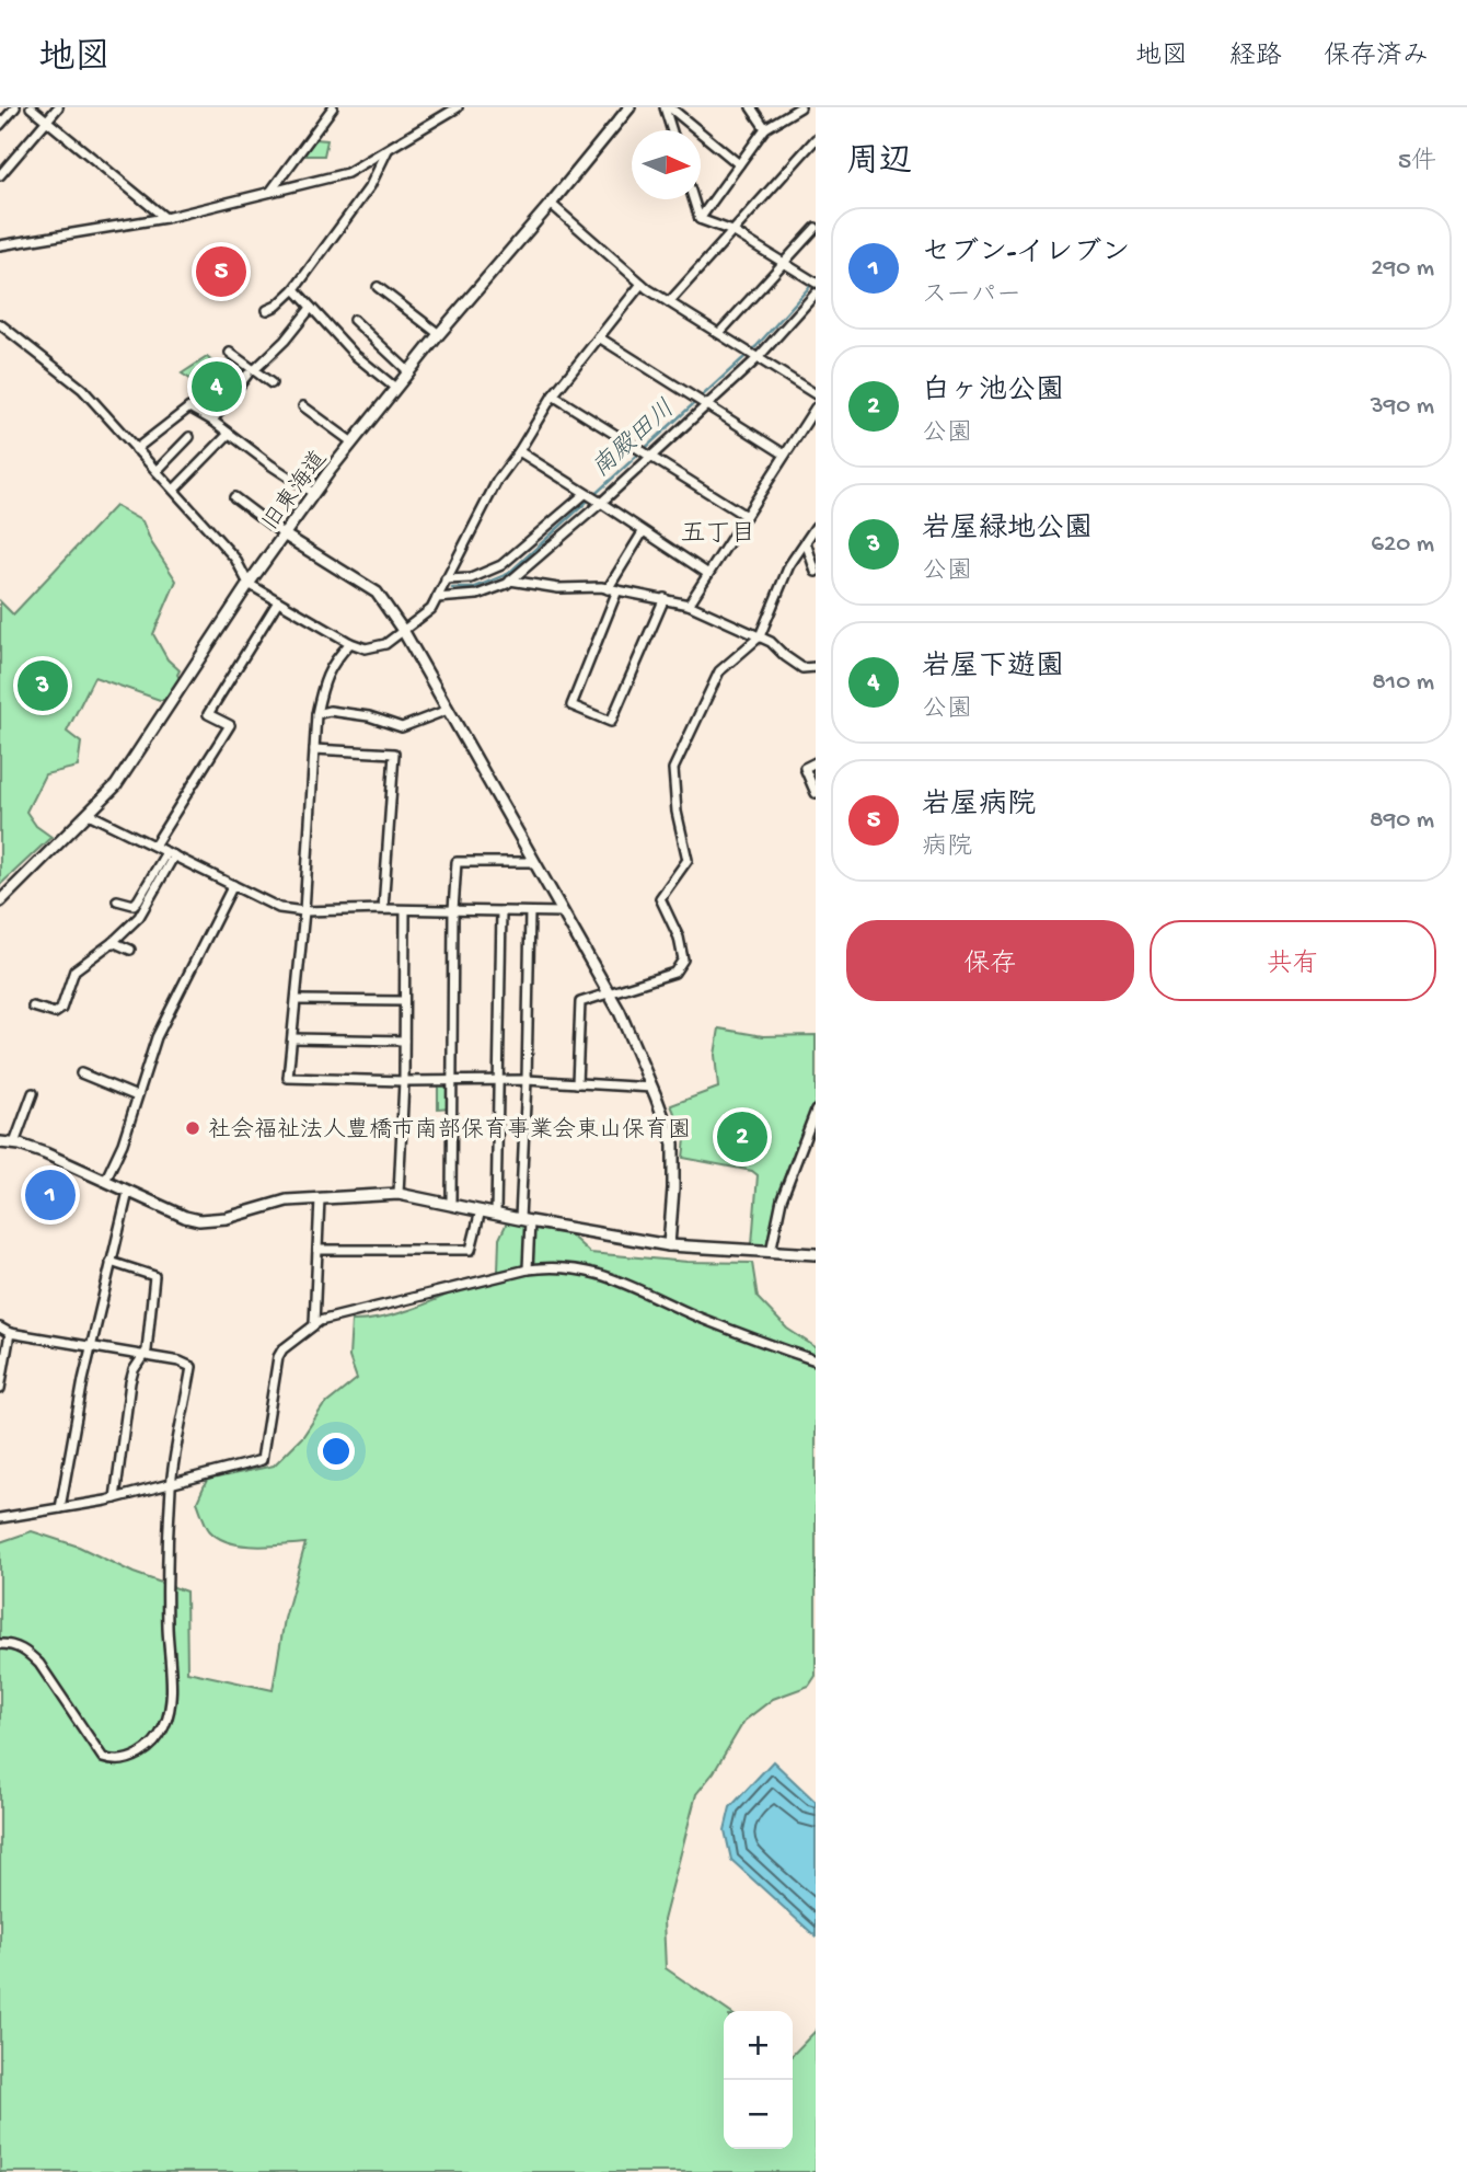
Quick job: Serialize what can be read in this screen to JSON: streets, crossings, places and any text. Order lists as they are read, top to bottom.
{
  "streets": {
    "street": ["旧東海道"]
  },
  "districts": ["五丁目"],
  "water": ["南殿田川"],
  "places": ["社会福祉法人豊橋市南部保育事業会東山保育園"],
  "north": "right",
  "page": {
    "header": "地図",
    "nav": ["地図", "経路", "保存済み"],
    "heading": ["周辺", "5件"],
    "list": [
      {
        "mark": "1",
        "name": "セブン-イレブン",
        "note": "スーパー",
        "value": "290 m"
      },
      {
        "mark": "2",
        "name": "白ヶ池公園",
        "note": "公園",
        "value": "390 m"
      },
      {
        "mark": "3",
        "name": "岩屋緑地公園",
        "note": "公園",
        "value": "620 m"
      },
      {
        "mark": "4",
        "name": "岩屋下遊園",
        "note": "公園",
        "value": "810 m"
      },
      {
        "mark": "5",
        "name": "岩屋病院",
        "note": "病院",
        "value": "890 m"
      }
    ],
    "pins": [
      "5",
      "4",
      "3",
      "2",
      "1"
    ],
    "buttons": ["保存", "共有"],
    "map_buttons": ["+", "−"]
  }
}
